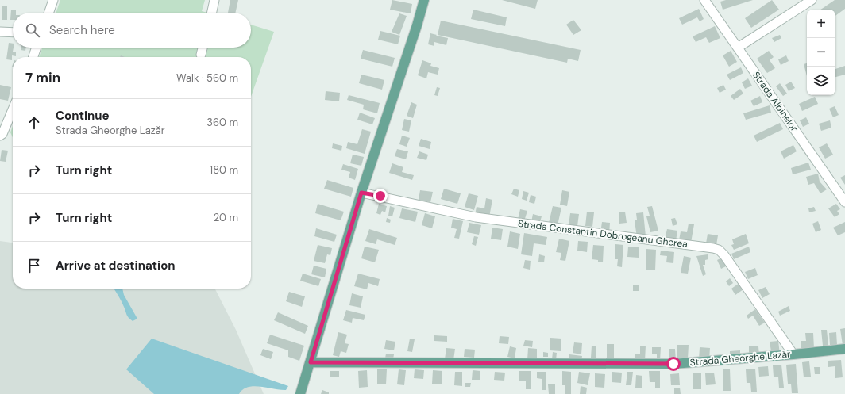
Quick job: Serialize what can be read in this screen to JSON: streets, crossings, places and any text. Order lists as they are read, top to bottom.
{
  "streets": {
    "main road": ["Strada Gheorghe Lazăr"],
    "street": ["Strada Albinelor", "Strada Constantin Dobrogeanu Gherea"]
  },
  "crossings": [
    ["Strada Constantin Dobrogeanu Gherea", "Strada Gheorghe Lazăr"]
  ],
  "page": {
    "map_buttons": ["+", "−"],
    "search": "Search here",
    "heading": ["7 min", "Walk · 560 m"],
    "list": [
      ["Continue", "Strada Gheorghe Lazăr", "360 m"],
      ["Turn right", "180 m"],
      ["Turn right", "20 m"],
      "Arrive at destination"
    ]
  }
}
